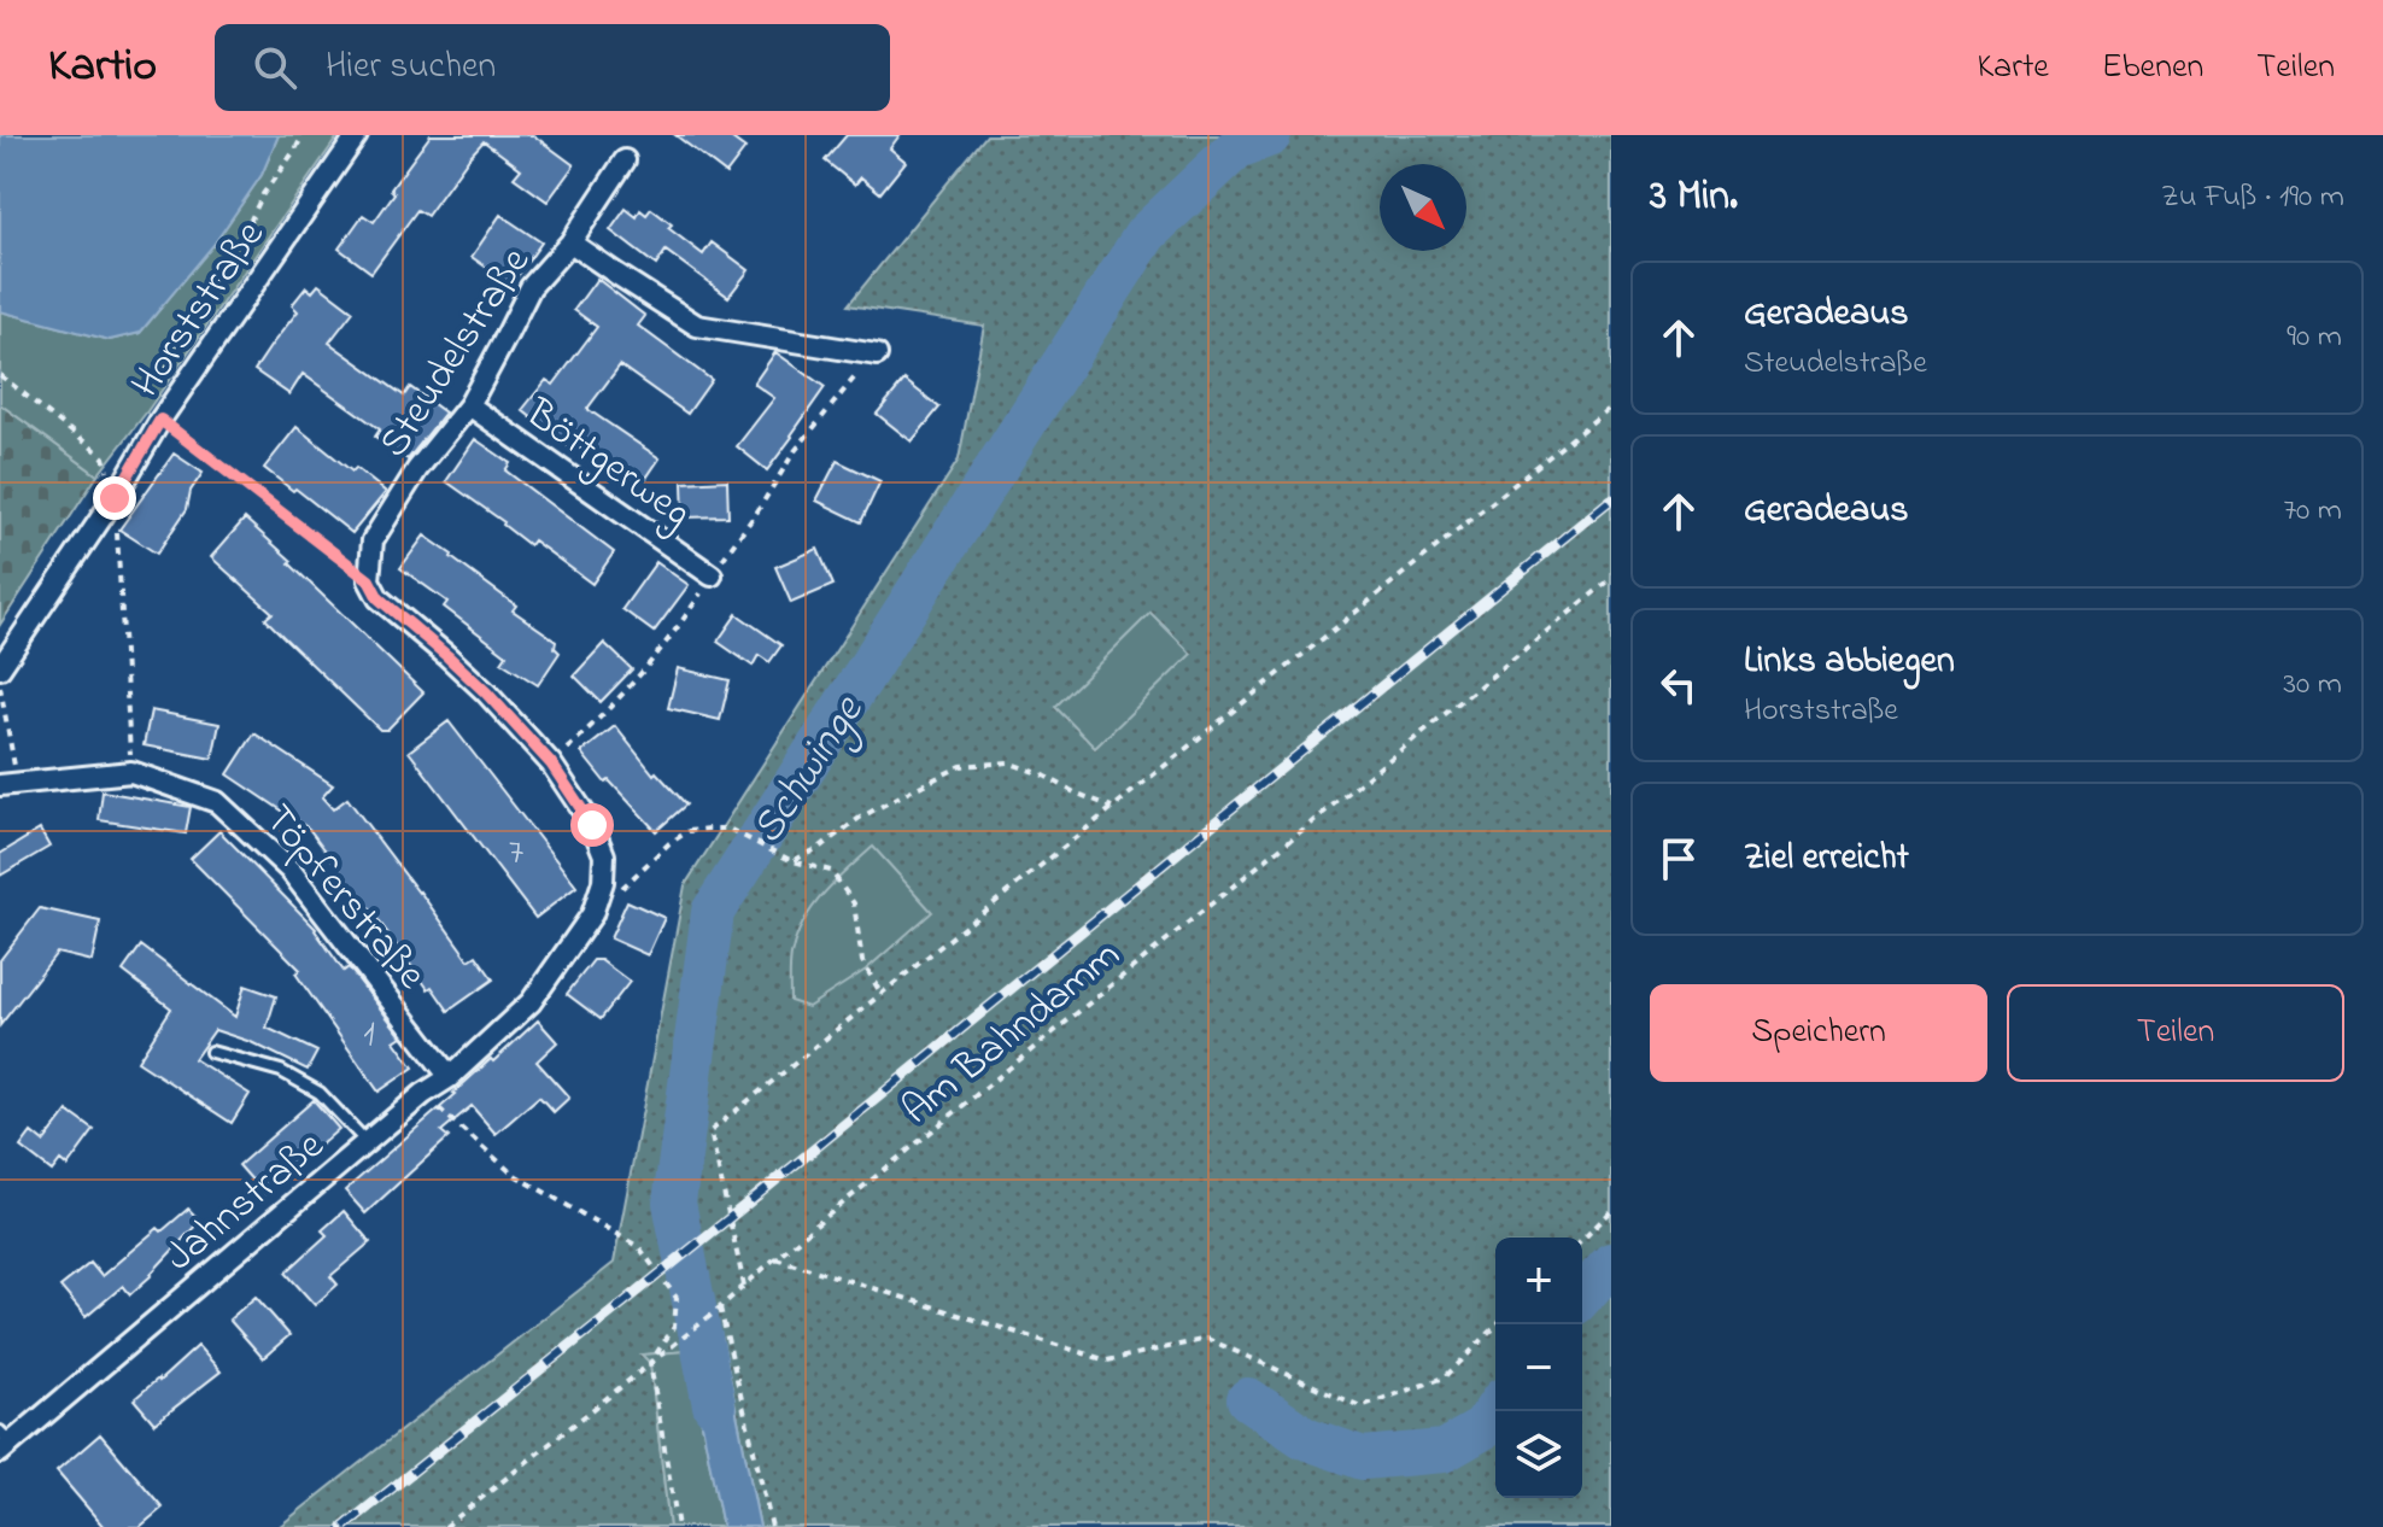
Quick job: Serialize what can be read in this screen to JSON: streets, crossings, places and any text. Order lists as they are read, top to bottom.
{
  "streets": {
    "street": [
      "Horststraße",
      "Steudelstraße",
      "Böttgerweg",
      "Töpferstraße",
      "Jahnstraße"
    ],
    "path": ["Am Bahndamm"]
  },
  "crossings": [
    ["Steudelstraße", "Böttgerweg"],
    ["Steudelstraße", "Jahnstraße"],
    ["Töpferstraße", "Jahnstraße"]
  ],
  "water": ["Schwinge"],
  "house_numbers": ["7", "1"],
  "north": "bottom right",
  "page": {
    "header": "Kartio",
    "search": "Hier suchen",
    "nav": ["Karte", "Ebenen", "Teilen"],
    "heading": ["3 Min.", "Zu Fuß · 190 m"],
    "list": [
      ["Geradeaus", "Steudelstraße", "90 m"],
      ["Geradeaus", "70 m"],
      ["Links abbiegen", "Horststraße", "30 m"],
      "Ziel erreicht"
    ],
    "buttons": ["Speichern", "Teilen"],
    "map_buttons": ["+", "−"]
  }
}
